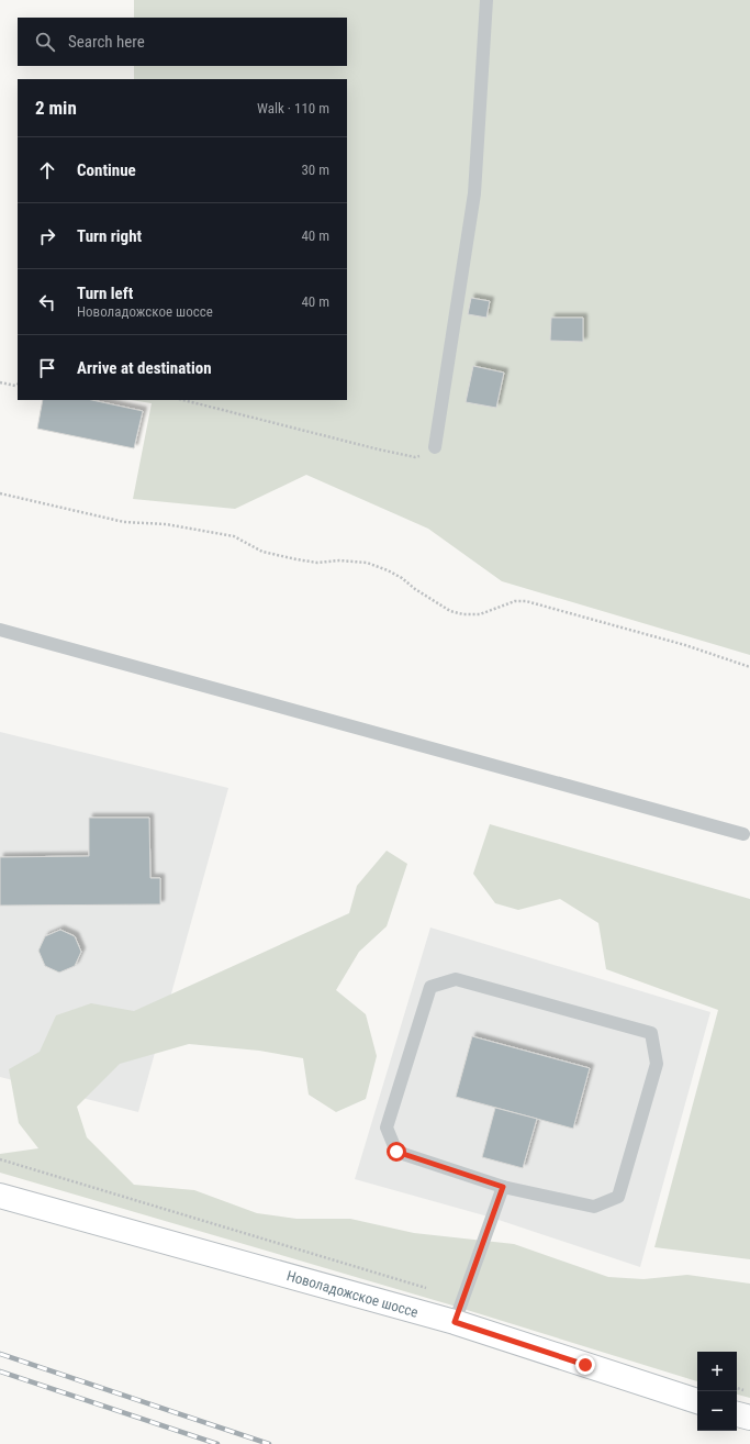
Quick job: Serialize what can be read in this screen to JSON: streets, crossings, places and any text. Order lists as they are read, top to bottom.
{
  "streets": {
    "main road": ["Новоладожское шоссе"]
  },
  "page": {
    "search": "Search here",
    "heading": ["2 min", "Walk · 110 m"],
    "list": [
      ["Continue", "30 m"],
      ["Turn right", "40 m"],
      ["Turn left", "Новоладожское шоссе", "40 m"],
      "Arrive at destination"
    ],
    "map_buttons": ["+", "−"]
  }
}
